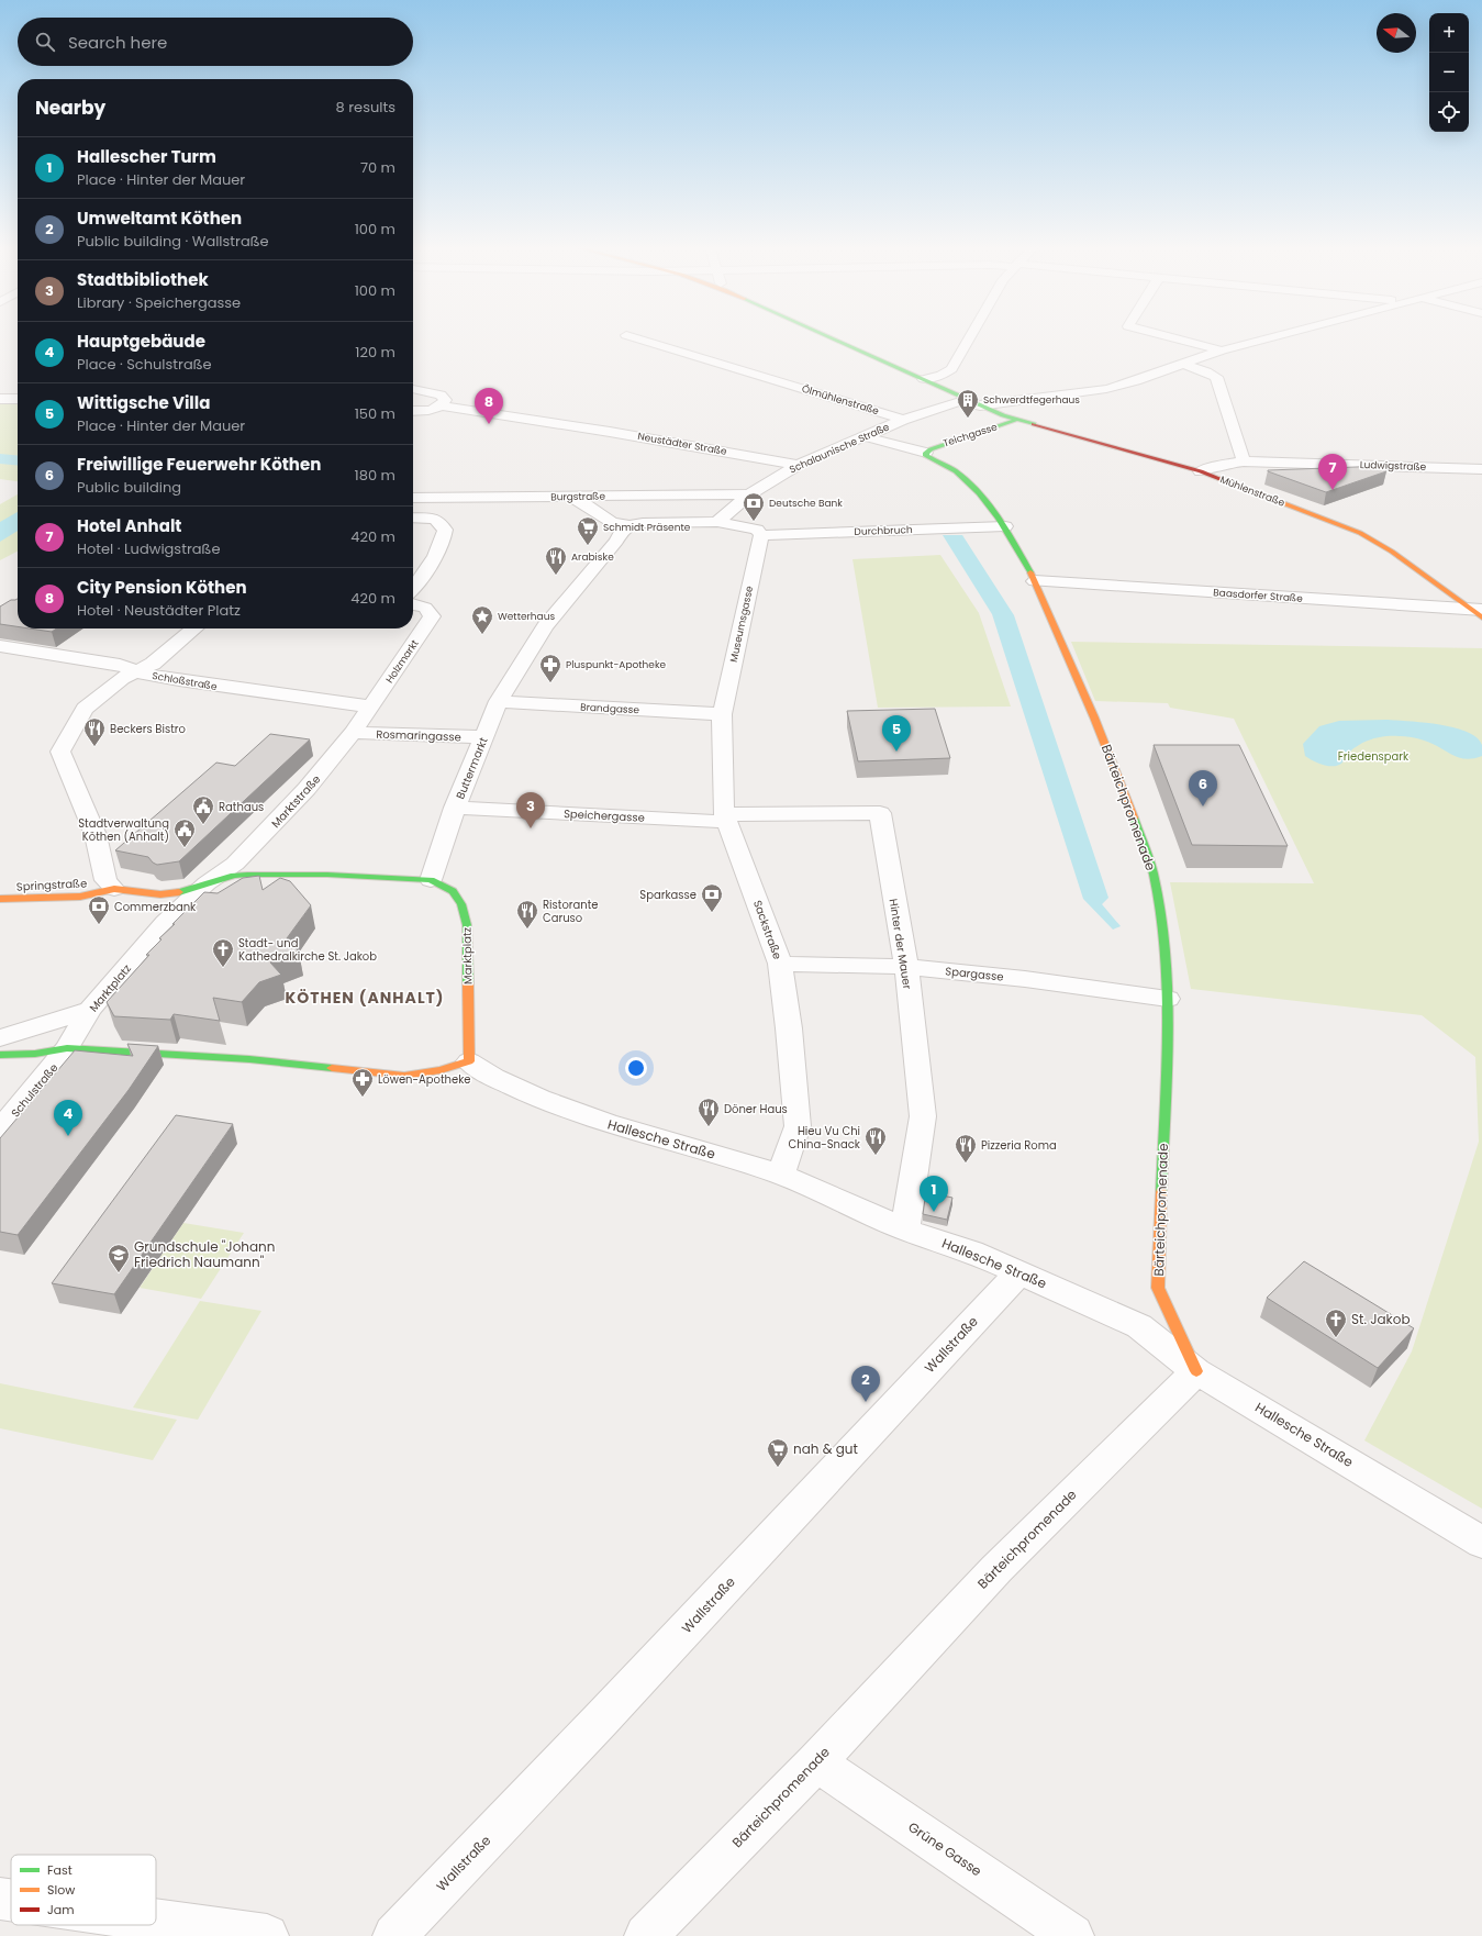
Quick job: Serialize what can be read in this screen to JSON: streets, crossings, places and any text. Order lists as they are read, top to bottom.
{
  "streets": {
    "street": [
      "Ölmühlenstraße",
      "Teichgasse",
      "Neustädter Straße",
      "Schalaunische Straße",
      "Ludwigstraße",
      "Mühlenstraße",
      "Burgstraße",
      "Durchbruch",
      "Baasdorfer Straße",
      "Museumsgasse",
      "Holzmarkt",
      "Schloßstraße",
      "Brandgasse",
      "Rosmaringasse",
      "Buttermarkt",
      "Marktstraße",
      "Bärteichpromenade",
      "Speichergasse",
      "Springstraße",
      "Sackstraße",
      "Hinter der Mauer",
      "Marktplatz",
      "Spargasse",
      "Schulstraße",
      "Hallesche Straße",
      "Wallstraße",
      "Grüne Gasse"
    ]
  },
  "crossings": [
    ["Ölmühlenstraße", "Schalaunische Straße"],
    ["Teichgasse", "Mühlenstraße"],
    ["Teichgasse", "Bärteichpromenade"],
    ["Neustädter Straße", "Schalaunische Straße"],
    ["Schalaunische Straße", "Mühlenstraße"],
    ["Schalaunische Straße", "Burgstraße"],
    ["Ludwigstraße", "Mühlenstraße"],
    ["Mühlenstraße", "Baasdorfer Straße"],
    ["Durchbruch", "Museumsgasse"],
    ["Durchbruch", "Bärteichpromenade"],
    ["Baasdorfer Straße", "Bärteichpromenade"],
    ["Museumsgasse", "Brandgasse"],
    ["Museumsgasse", "Sackstraße"],
    ["Holzmarkt", "Schloßstraße"],
    ["Holzmarkt", "Marktstraße"],
    ["Schloßstraße", "Marktstraße"],
    ["Brandgasse", "Buttermarkt"],
    ["Brandgasse", "Sackstraße"],
    ["Rosmaringasse", "Buttermarkt"],
    ["Rosmaringasse", "Marktstraße"],
    ["Buttermarkt", "Speichergasse"],
    ["Buttermarkt", "Marktplatz"],
    ["Marktstraße", "Springstraße"],
    ["Marktstraße", "Marktplatz"],
    ["Bärteichpromenade", "Spargasse"],
    ["Bärteichpromenade", "Hallesche Straße"],
    ["Bärteichpromenade", "Grüne Gasse"],
    ["Speichergasse", "Sackstraße"],
    ["Speichergasse", "Hinter der Mauer"],
    ["Springstraße", "Marktplatz"],
    ["Sackstraße", "Hinter der Mauer"],
    ["Sackstraße", "Spargasse"],
    ["Sackstraße", "Hallesche Straße"],
    ["Hinter der Mauer", "Spargasse"],
    ["Hinter der Mauer", "Hallesche Straße"],
    ["Marktplatz", "Schulstraße"],
    ["Marktplatz", "Hallesche Straße"],
    ["Hallesche Straße", "Wallstraße"]
  ],
  "districts": ["KÖTHEN (ANHALT)"],
  "parks": ["Friedenspark"],
  "places": {
    "building": ["Schwerdtfegerhaus"],
    "bank": ["Deutsche Bank", "Sparkasse", "Commerzbank"],
    "supermarket": ["Schmidt Präsente", "nah & gut"],
    "restaurant": [
      "Arabiske",
      "Beckers Bistro",
      "Ristorante Caruso",
      "Döner Haus",
      "Hieu Vu Chi China-Snack",
      "Pizzeria Roma"
    ],
    "place": ["Wetterhaus"],
    "pharmacy": ["Pluspunkt-Apotheke", "Löwen-Apotheke"],
    "public building": ["Rathaus", "Stadtverwaltung Köthen (Anhalt)"],
    "church": ["Stadt- und Kathedralkirche St. Jakob", "St. Jakob"],
    "school or university": ["Grundschule \"Johann Friedrich Naumann\""]
  },
  "legend": ["Fast", "Slow", "Jam"],
  "north": "left",
  "page": {
    "map_buttons": ["+", "−"],
    "search": "Search here",
    "heading": ["Nearby", "8 results"],
    "list": [
      {
        "mark": "1",
        "name": "Hallescher Turm",
        "note": "Place · Hinter der Mauer",
        "value": "70 m"
      },
      {
        "mark": "2",
        "name": "Umweltamt Köthen",
        "note": "Public building · Wallstraße",
        "value": "100 m"
      },
      {
        "mark": "3",
        "name": "Stadtbibliothek",
        "note": "Library · Speichergasse",
        "value": "100 m"
      },
      {
        "mark": "4",
        "name": "Hauptgebäude",
        "note": "Place · Schulstraße",
        "value": "120 m"
      },
      {
        "mark": "5",
        "name": "Wittigsche Villa",
        "note": "Place · Hinter der Mauer",
        "value": "150 m"
      },
      {
        "mark": "6",
        "name": "Freiwillige Feuerwehr Köthen",
        "note": "Public building",
        "value": "180 m"
      },
      {
        "mark": "7",
        "name": "Hotel Anhalt",
        "note": "Hotel · Ludwigstraße",
        "value": "420 m"
      },
      {
        "mark": "8",
        "name": "City Pension Köthen",
        "note": "Hotel · Neustädter Platz",
        "value": "420 m"
      }
    ],
    "pins": [
      "8",
      "7",
      "5",
      "6",
      "3",
      "4",
      "1",
      "2"
    ]
  }
}
